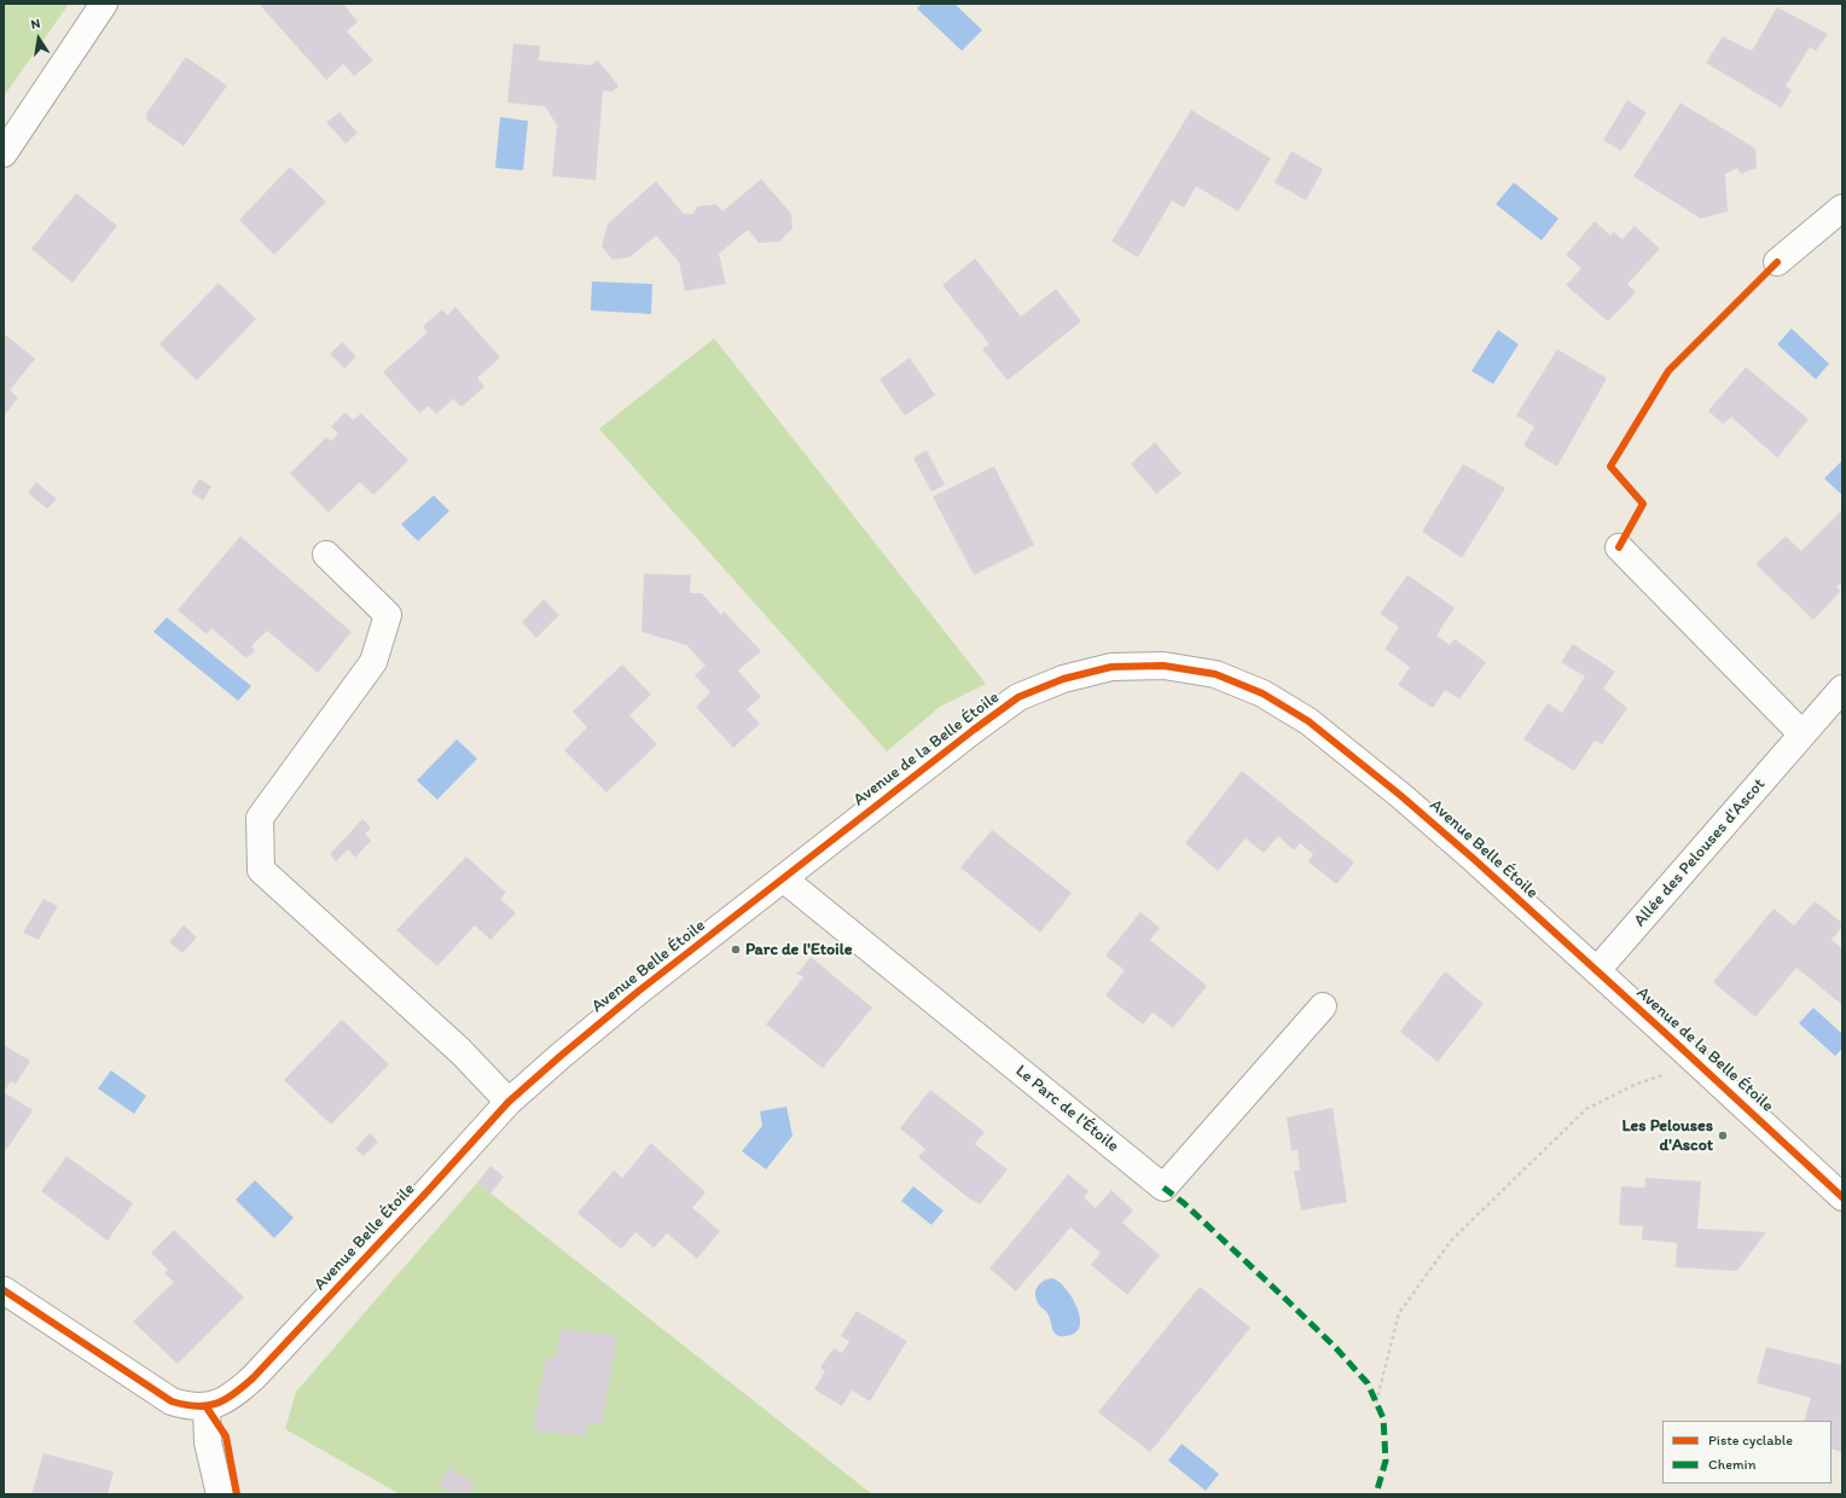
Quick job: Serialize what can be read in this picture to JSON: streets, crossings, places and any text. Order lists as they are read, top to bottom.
{
  "streets": {
    "street": [
      "Avenue de la Belle Étoile",
      "Avenue Belle Étoile",
      "Allée des Pelouses d'Ascot",
      "Le Parc de l'Étoile"
    ]
  },
  "crossings": [
    ["Avenue de la Belle Étoile", "Avenue Belle Étoile"],
    ["Avenue de la Belle Étoile", "Allée des Pelouses d'Ascot"],
    ["Avenue de la Belle Étoile", "Le Parc de l'Étoile"]
  ],
  "places": ["Parc de l'Etoile", "Les Pelouses d'Ascot"],
  "legend": ["Piste cyclable", "Chemin"],
  "north": "top"
}
